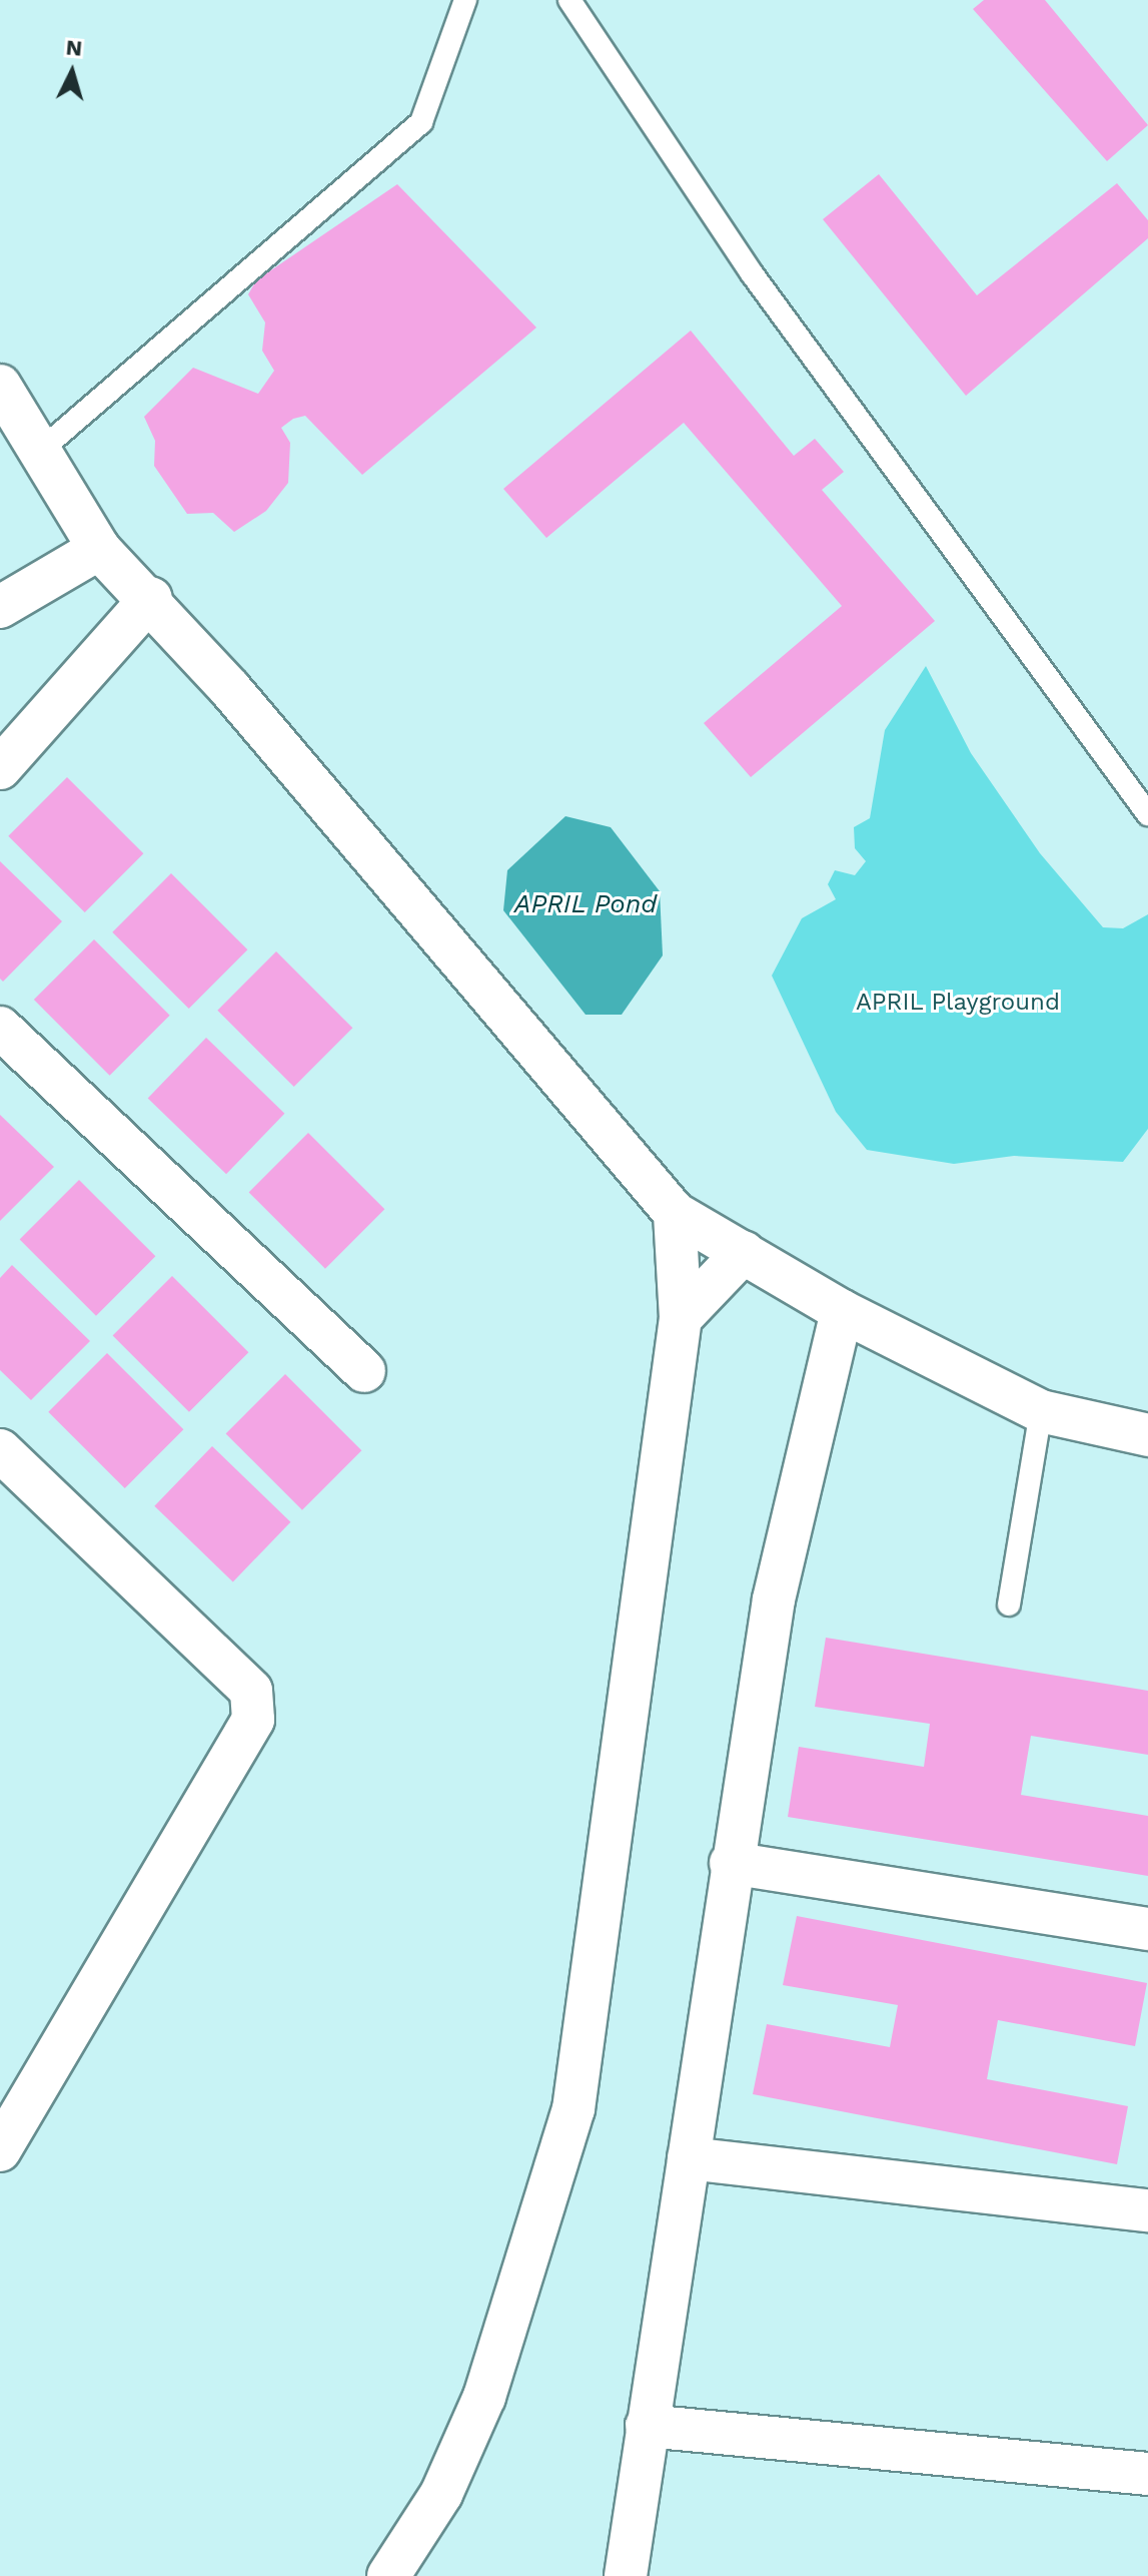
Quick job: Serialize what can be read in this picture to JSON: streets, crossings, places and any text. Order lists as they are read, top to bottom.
{
  "water": ["APRIL Pond"],
  "parks": ["APRIL Playground"],
  "north": "top"
}
